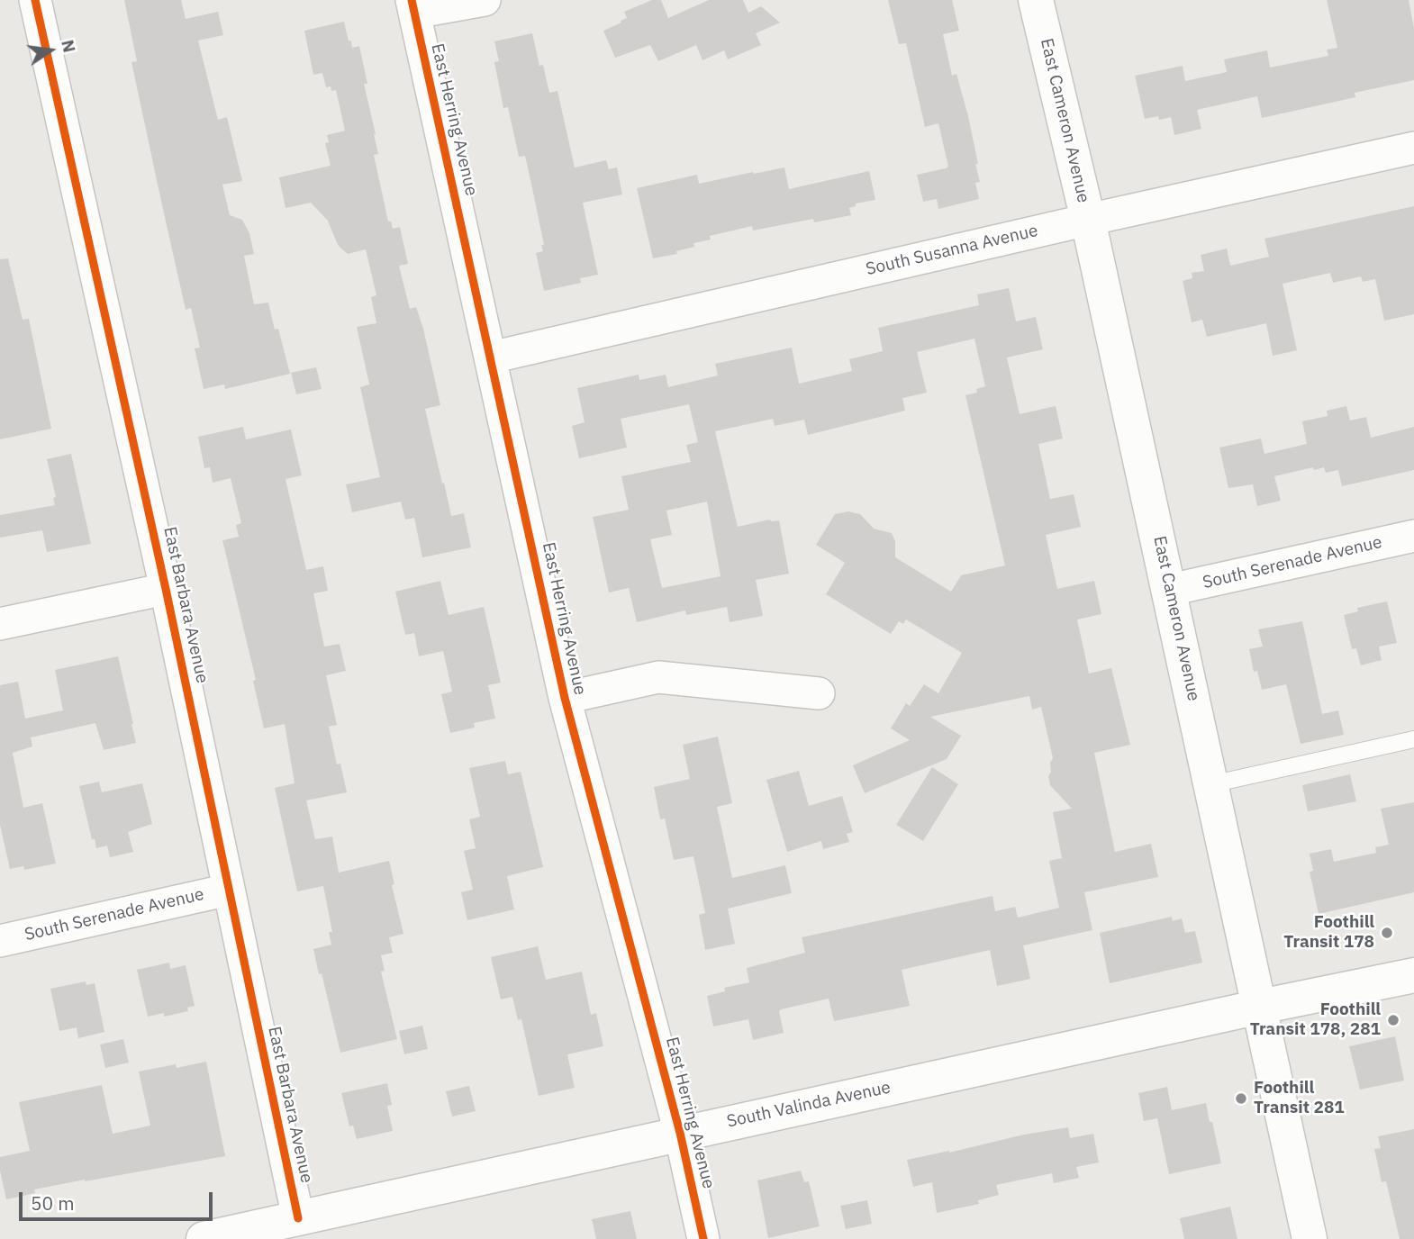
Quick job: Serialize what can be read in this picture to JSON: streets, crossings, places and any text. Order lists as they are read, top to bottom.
{
  "streets": {
    "main road": ["East Cameron Avenue", "South Valinda Avenue"],
    "street": [
      "East Herring Avenue",
      "South Susanna Avenue",
      "South Serenade Avenue",
      "East Barbara Avenue"
    ]
  },
  "crossings": [
    ["East Herring Avenue", "South Susanna Avenue"],
    ["East Herring Avenue", "South Valinda Avenue"],
    ["East Cameron Avenue", "South Susanna Avenue"],
    ["East Cameron Avenue", "South Serenade Avenue"],
    ["East Cameron Avenue", "South Valinda Avenue"],
    ["South Serenade Avenue", "East Barbara Avenue"],
    ["East Barbara Avenue", "South Valinda Avenue"]
  ],
  "places": ["Foothill Transit 178", "Foothill Transit 178, 281", "Foothill Transit 281"],
  "scale_bar": "50 m",
  "north": "right"
}
